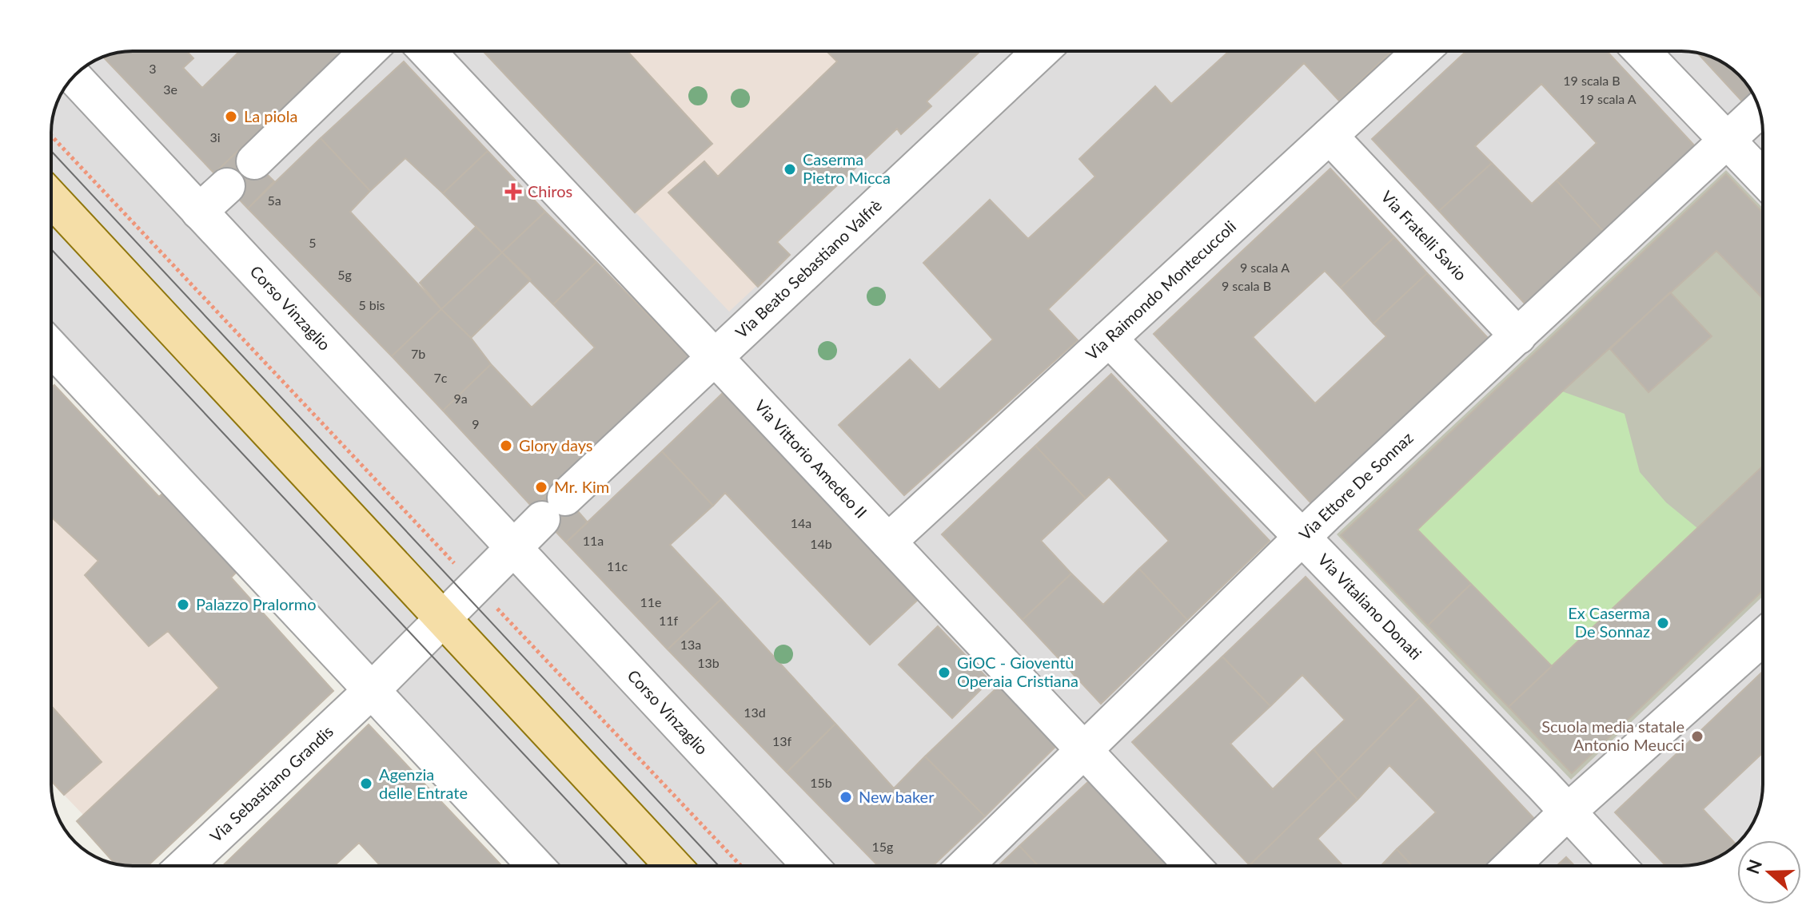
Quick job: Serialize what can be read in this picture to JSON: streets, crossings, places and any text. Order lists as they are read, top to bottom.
{
  "streets": {
    "street": [
      "Via Fratelli Savio",
      "Via Beato Sebastiano Valfrè",
      "Via Raimondo Montecuccoli",
      "Corso Vinzaglio",
      "Via Vittorio Amedeo II",
      "Via Ettore De Sonnaz",
      "Via Vitaliano Donati",
      "Via Sebastiano Grandis"
    ]
  },
  "crossings": [
    ["Via Fratelli Savio", "Via Raimondo Montecuccoli"],
    ["Via Fratelli Savio", "Via Ettore De Sonnaz"],
    ["Via Beato Sebastiano Valfrè", "Corso Vinzaglio"],
    ["Via Beato Sebastiano Valfrè", "Via Vittorio Amedeo II"],
    ["Via Raimondo Montecuccoli", "Via Vittorio Amedeo II"],
    ["Via Raimondo Montecuccoli", "Via Vitaliano Donati"],
    ["Via Vittorio Amedeo II", "Via Ettore De Sonnaz"],
    ["Via Ettore De Sonnaz", "Via Vitaliano Donati"]
  ],
  "places": {
    "other": [
      "La piola",
      "Caserma Pietro Micca",
      "Glory days",
      "Mr. Kim",
      "Palazzo Pralormo",
      "Ex Caserma De Sonnaz",
      "GiOC - Gioventù Operaia Cristiana",
      "Scuola media statale Antonio Meucci",
      "Agenzia delle Entrate",
      "New baker"
    ],
    "health": ["Chiros"]
  },
  "house_numbers": [
    "3",
    "19 scala B",
    "3e",
    "19 scala A",
    "3i",
    "5a",
    "5",
    "9 scala A",
    "5g",
    "9 scala B",
    "5 bis",
    "7b",
    "7c",
    "9a",
    "9",
    "14a",
    "11a",
    "14b",
    "11c",
    "11e",
    "11f",
    "13a",
    "13b",
    "13d",
    "13f",
    "15b",
    "15g"
  ],
  "north": "left"
}
